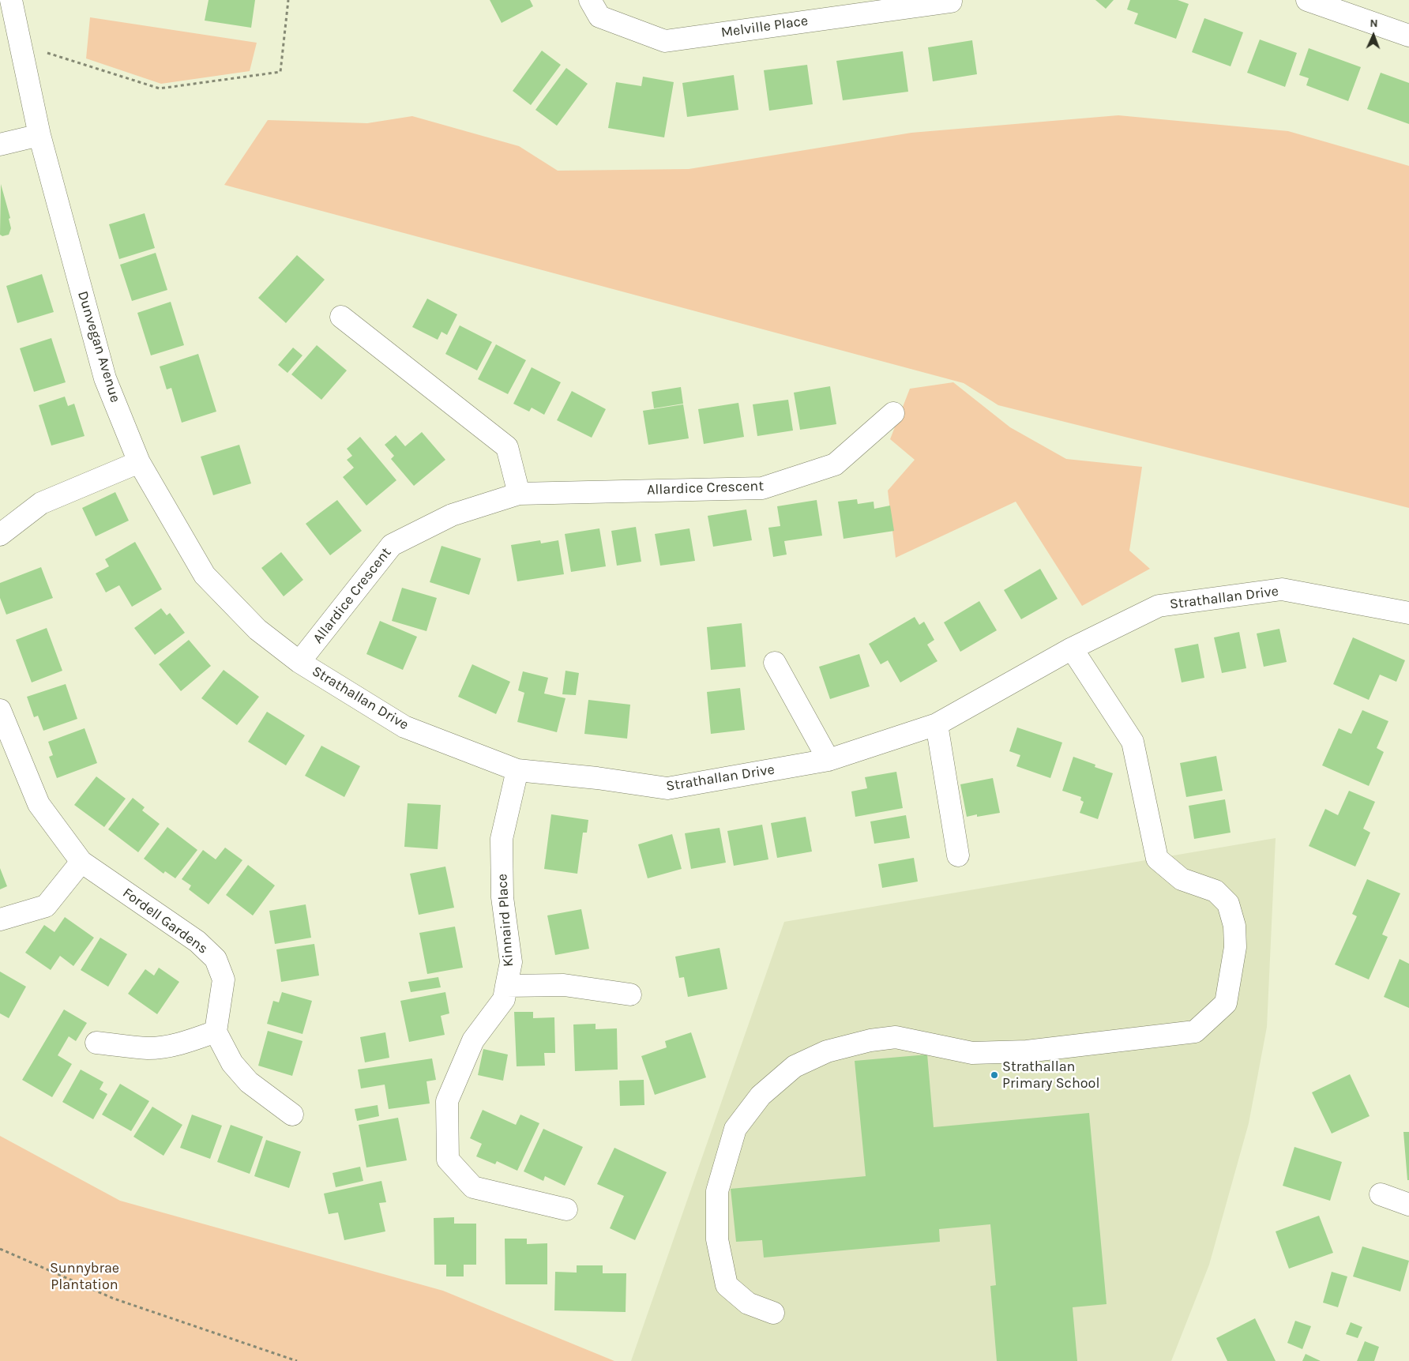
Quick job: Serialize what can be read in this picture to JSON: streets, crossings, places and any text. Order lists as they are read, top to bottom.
{
  "streets": {
    "street": [
      "Melville Place",
      "Dunvegan Avenue",
      "Allardice Crescent",
      "Strathallan Drive",
      "Kinnaird Place",
      "Fordell Gardens"
    ]
  },
  "crossings": [
    ["Dunvegan Avenue", "Allardice Crescent"],
    ["Dunvegan Avenue", "Strathallan Drive"],
    ["Allardice Crescent", "Strathallan Drive"],
    ["Strathallan Drive", "Kinnaird Place"]
  ],
  "parks": ["Sunnybrae Plantation"],
  "places": ["Strathallan Primary School"],
  "north": "top"
}
